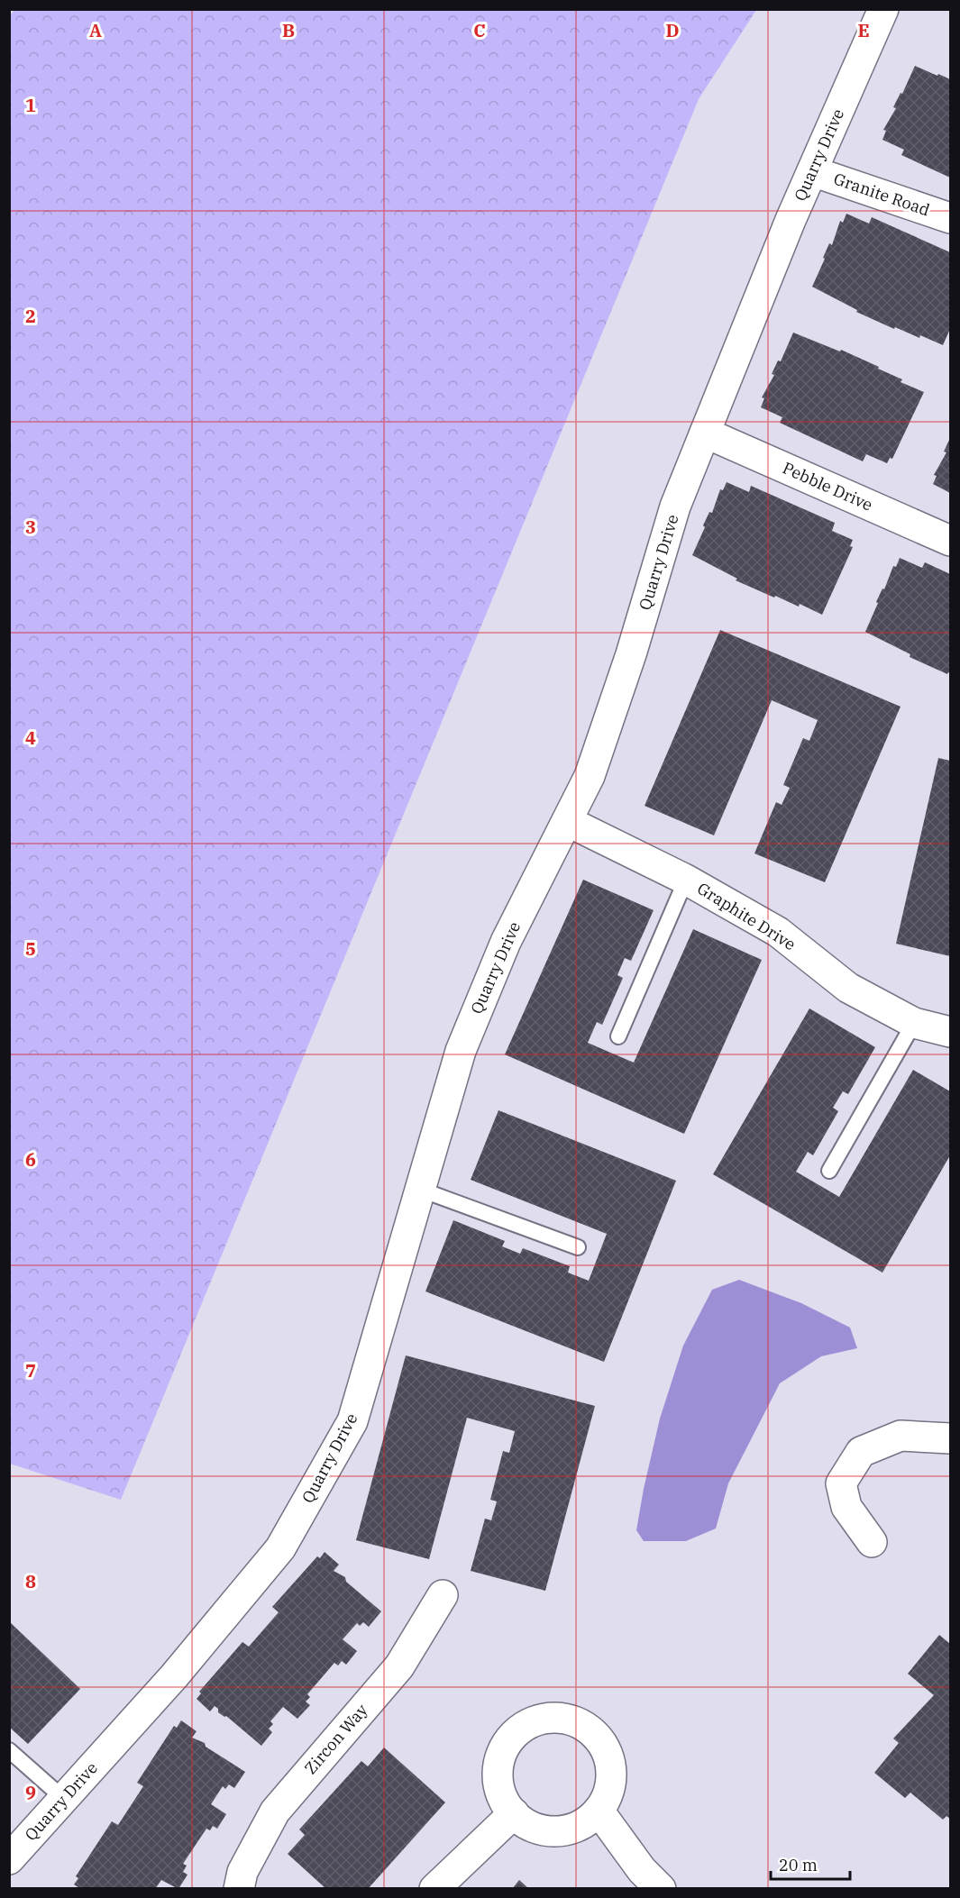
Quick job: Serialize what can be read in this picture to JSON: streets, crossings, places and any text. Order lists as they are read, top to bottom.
{
  "streets": {
    "street": [
      "Quarry Drive",
      "Granite Road",
      "Pebble Drive",
      "Graphite Drive",
      "Zircon Way"
    ]
  },
  "crossings": [
    ["Quarry Drive", "Granite Road"],
    ["Quarry Drive", "Pebble Drive"],
    ["Quarry Drive", "Graphite Drive"]
  ],
  "scale_bar": "20 m",
  "grid": {
    "columns": [
      "A",
      "B",
      "C",
      "D",
      "E"
    ],
    "rows": [
      "1",
      "2",
      "3",
      "4",
      "5",
      "6",
      "7",
      "8",
      "9"
    ]
  }
}
